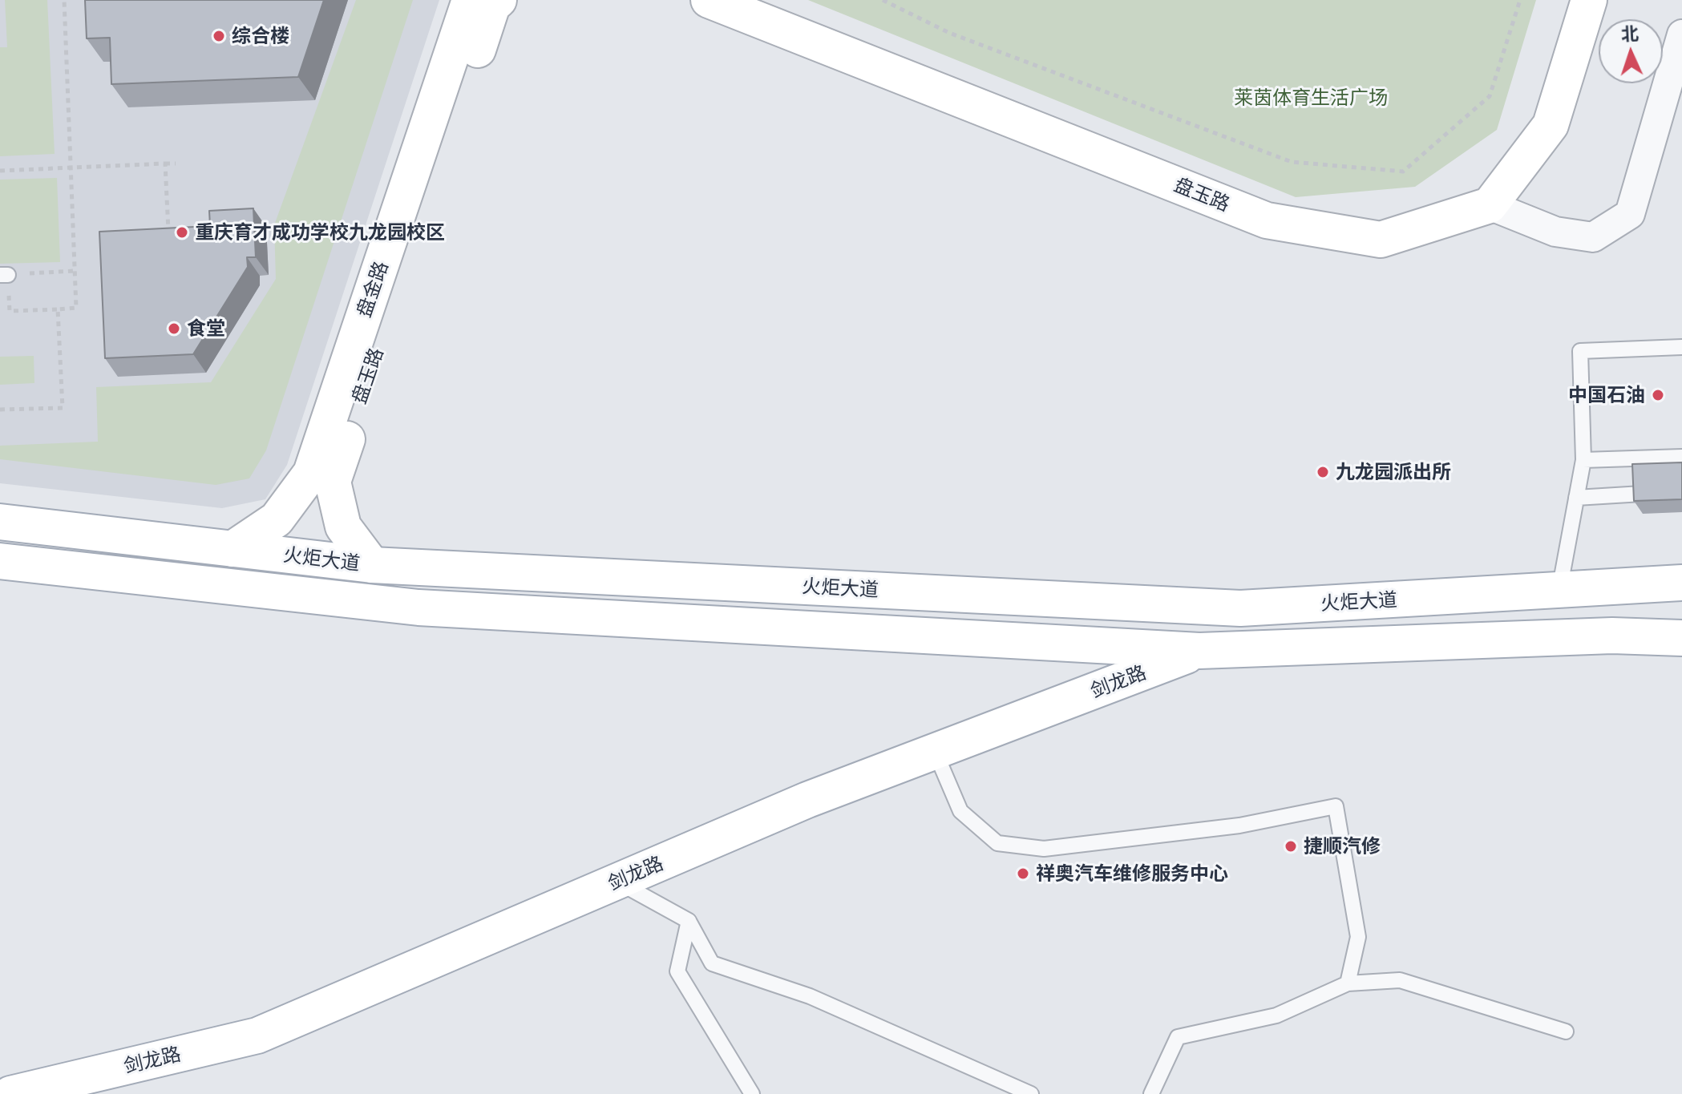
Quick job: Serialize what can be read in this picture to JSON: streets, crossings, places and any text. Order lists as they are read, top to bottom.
{
  "streets": {
    "main road": [
      "盘玉路",
      "盘金路",
      "火炬大道",
      "剑龙路"
    ]
  },
  "crossings": [
    ["盘玉路", "火炬大道"],
    ["盘金路", "火炬大道"],
    ["火炬大道", "剑龙路"]
  ],
  "parks": ["莱茵体育生活广场"],
  "places": [
    "综合楼",
    "重庆育才成功学校九龙园校区",
    "食堂",
    "中国石油",
    "九龙园派出所",
    "捷顺汽修",
    "祥奥汽车维修服务中心"
  ],
  "north": "top"
}
